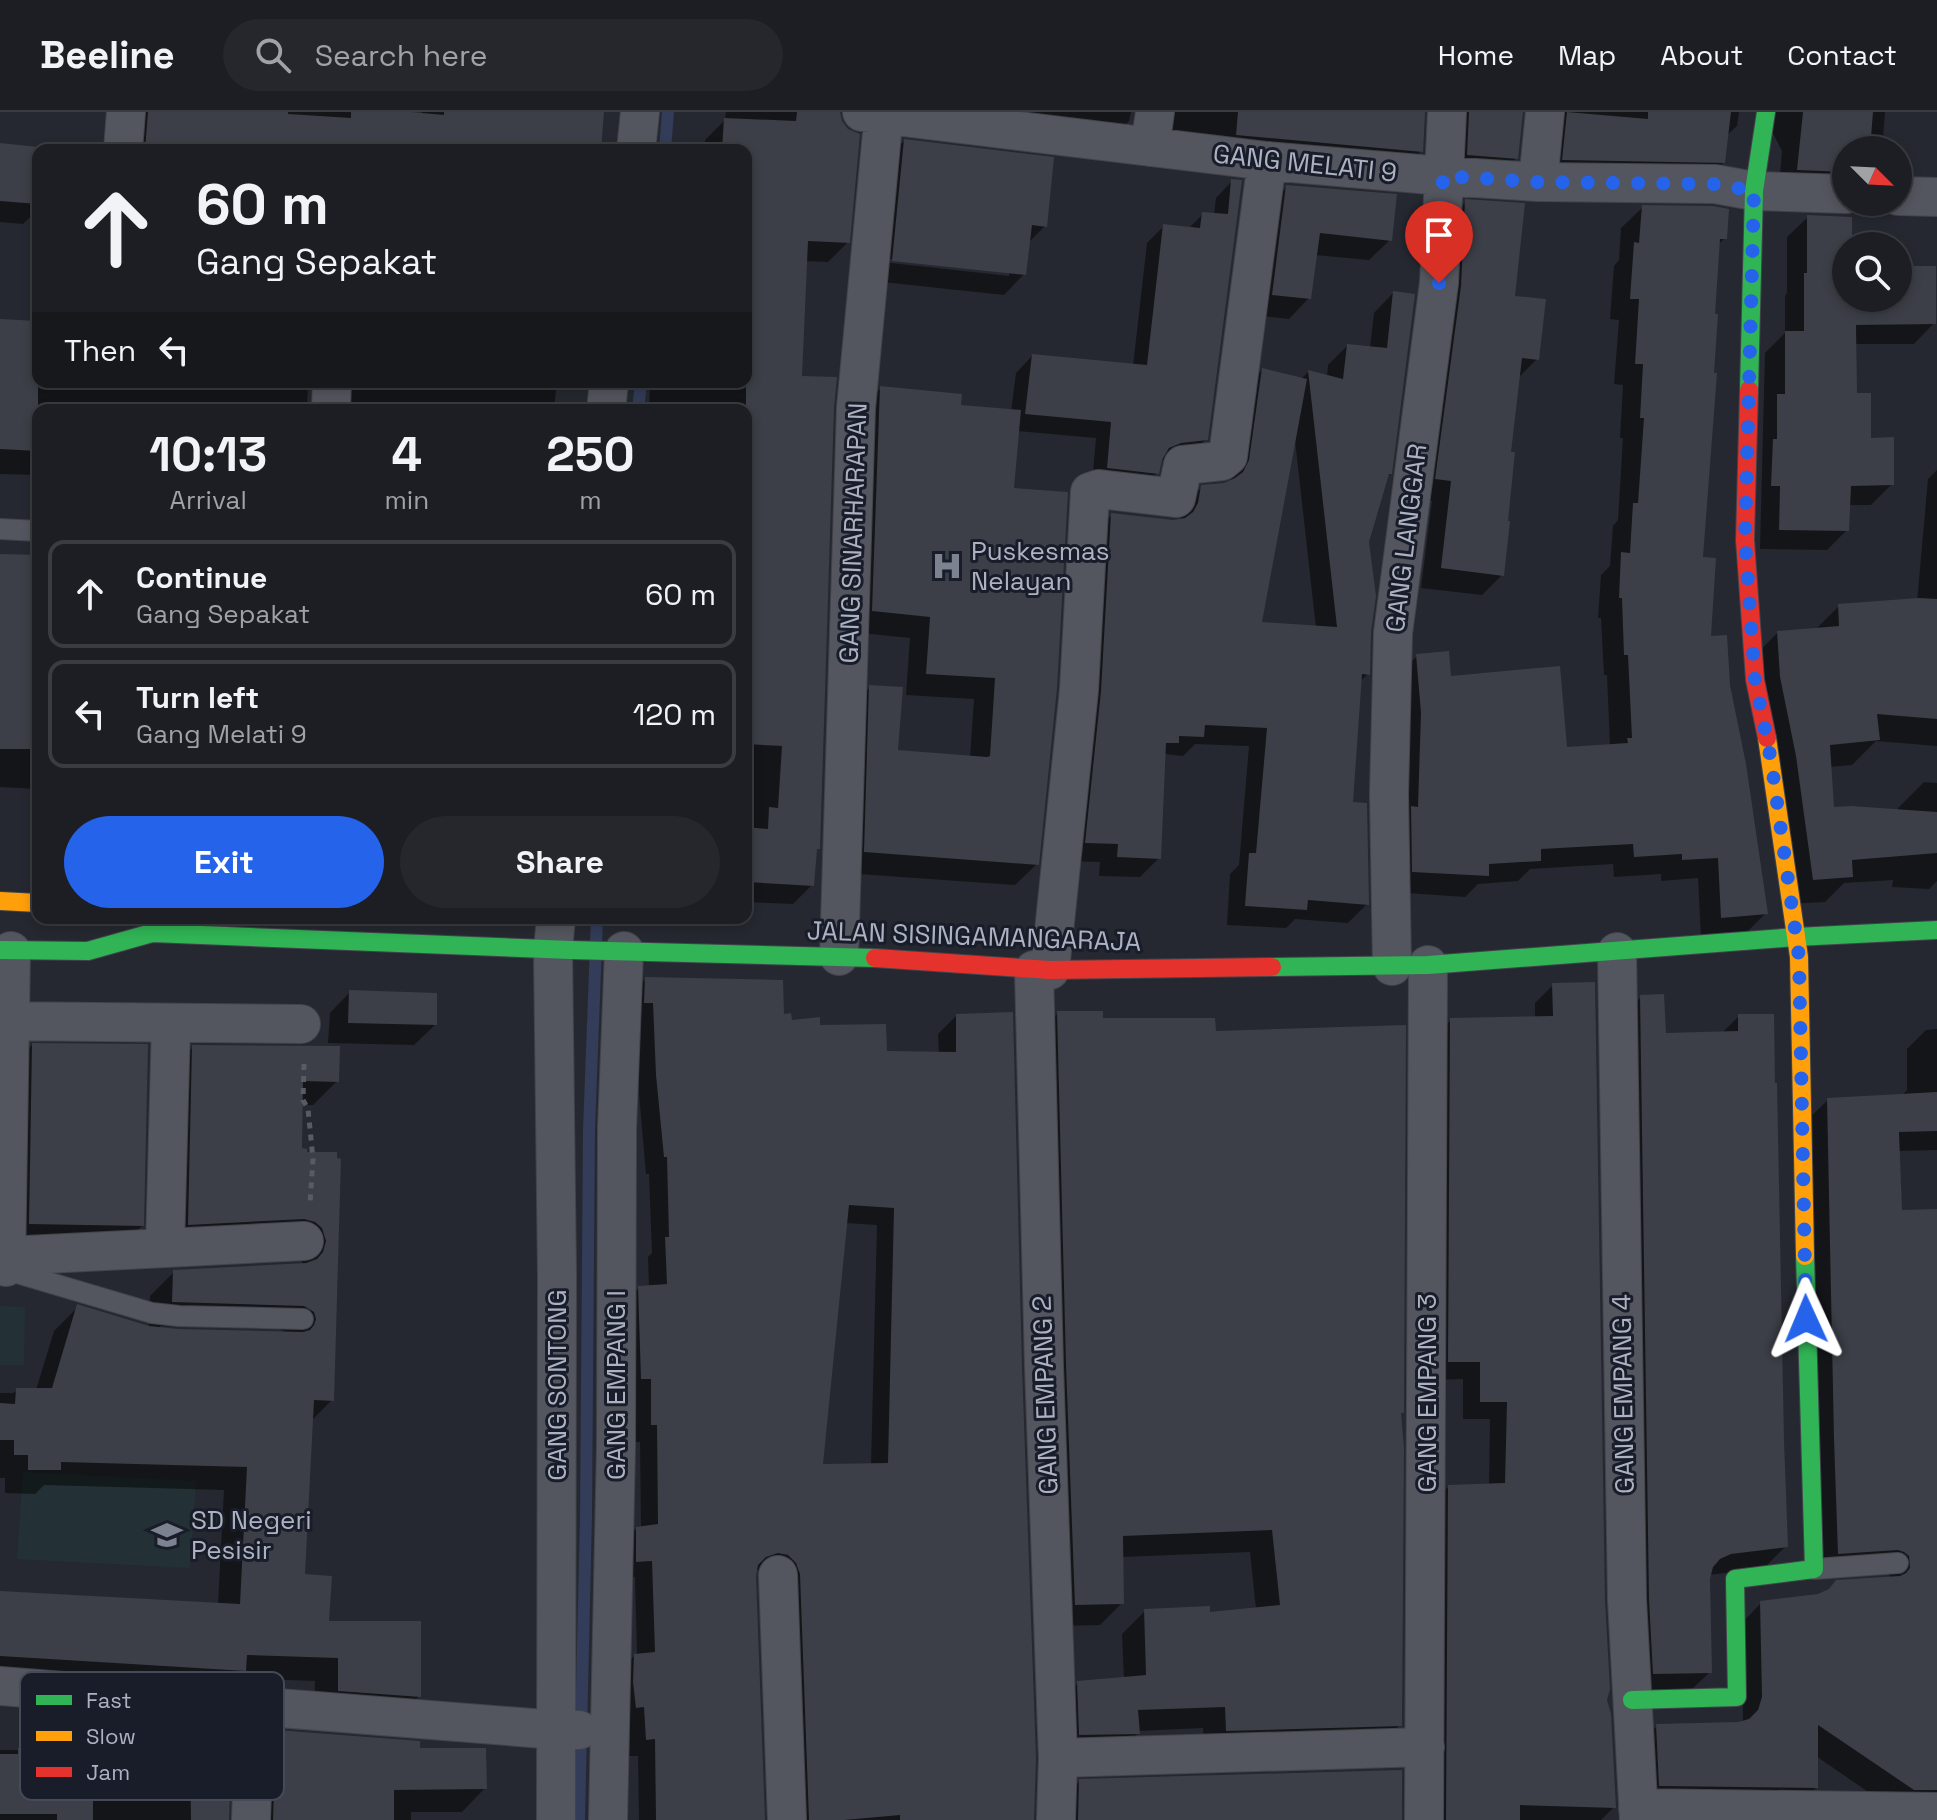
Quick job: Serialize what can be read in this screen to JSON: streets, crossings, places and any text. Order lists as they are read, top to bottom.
{
  "streets": {
    "main road": ["JALAN SISINGAMANGARAJA"],
    "street": [
      "GANG MELATI 9",
      "GANG SINARHARAPAN",
      "GANG LANGGAR",
      "GANG SONTONG",
      "GANG EMPANG I",
      "GANG EMPANG 3",
      "GANG EMPANG 4",
      "GANG EMPANG 2"
    ]
  },
  "crossings": [
    ["GANG MELATI 9", "GANG SINARHARAPAN"],
    ["GANG MELATI 9", "GANG LANGGAR"],
    ["GANG MELATI 9", "GANG EMPANG 2"],
    ["GANG SINARHARAPAN", "JALAN SISINGAMANGARAJA"],
    ["GANG LANGGAR", "JALAN SISINGAMANGARAJA"],
    ["GANG LANGGAR", "GANG EMPANG 3"],
    ["JALAN SISINGAMANGARAJA", "GANG SONTONG"],
    ["JALAN SISINGAMANGARAJA", "GANG EMPANG I"],
    ["JALAN SISINGAMANGARAJA", "GANG EMPANG 3"],
    ["JALAN SISINGAMANGARAJA", "GANG EMPANG 4"],
    ["JALAN SISINGAMANGARAJA", "GANG EMPANG 2"],
    ["GANG SONTONG", "GANG EMPANG I"]
  ],
  "places": {
    "hospital": ["Puskesmas Nelayan"],
    "school or university": ["SD Negeri Pesisir"]
  },
  "legend": ["Fast", "Slow", "Jam"],
  "north": "bottom right",
  "page": {
    "header": "Beeline",
    "search": "Search here",
    "nav": [
      "Home",
      "Map",
      "About",
      "Contact"
    ],
    "turn": ["60 m", "Gang Sepakat"],
    "then": "Then",
    "eta": [
      "10:13",
      "Arrival",
      "4",
      "min",
      "250",
      "m"
    ],
    "list": [
      {
        "name": "Continue",
        "note": "Gang Sepakat",
        "value": "60 m"
      },
      {
        "name": "Turn left",
        "note": "Gang Melati 9",
        "value": "120 m"
      }
    ],
    "buttons": ["Exit", "Share"]
  }
}
